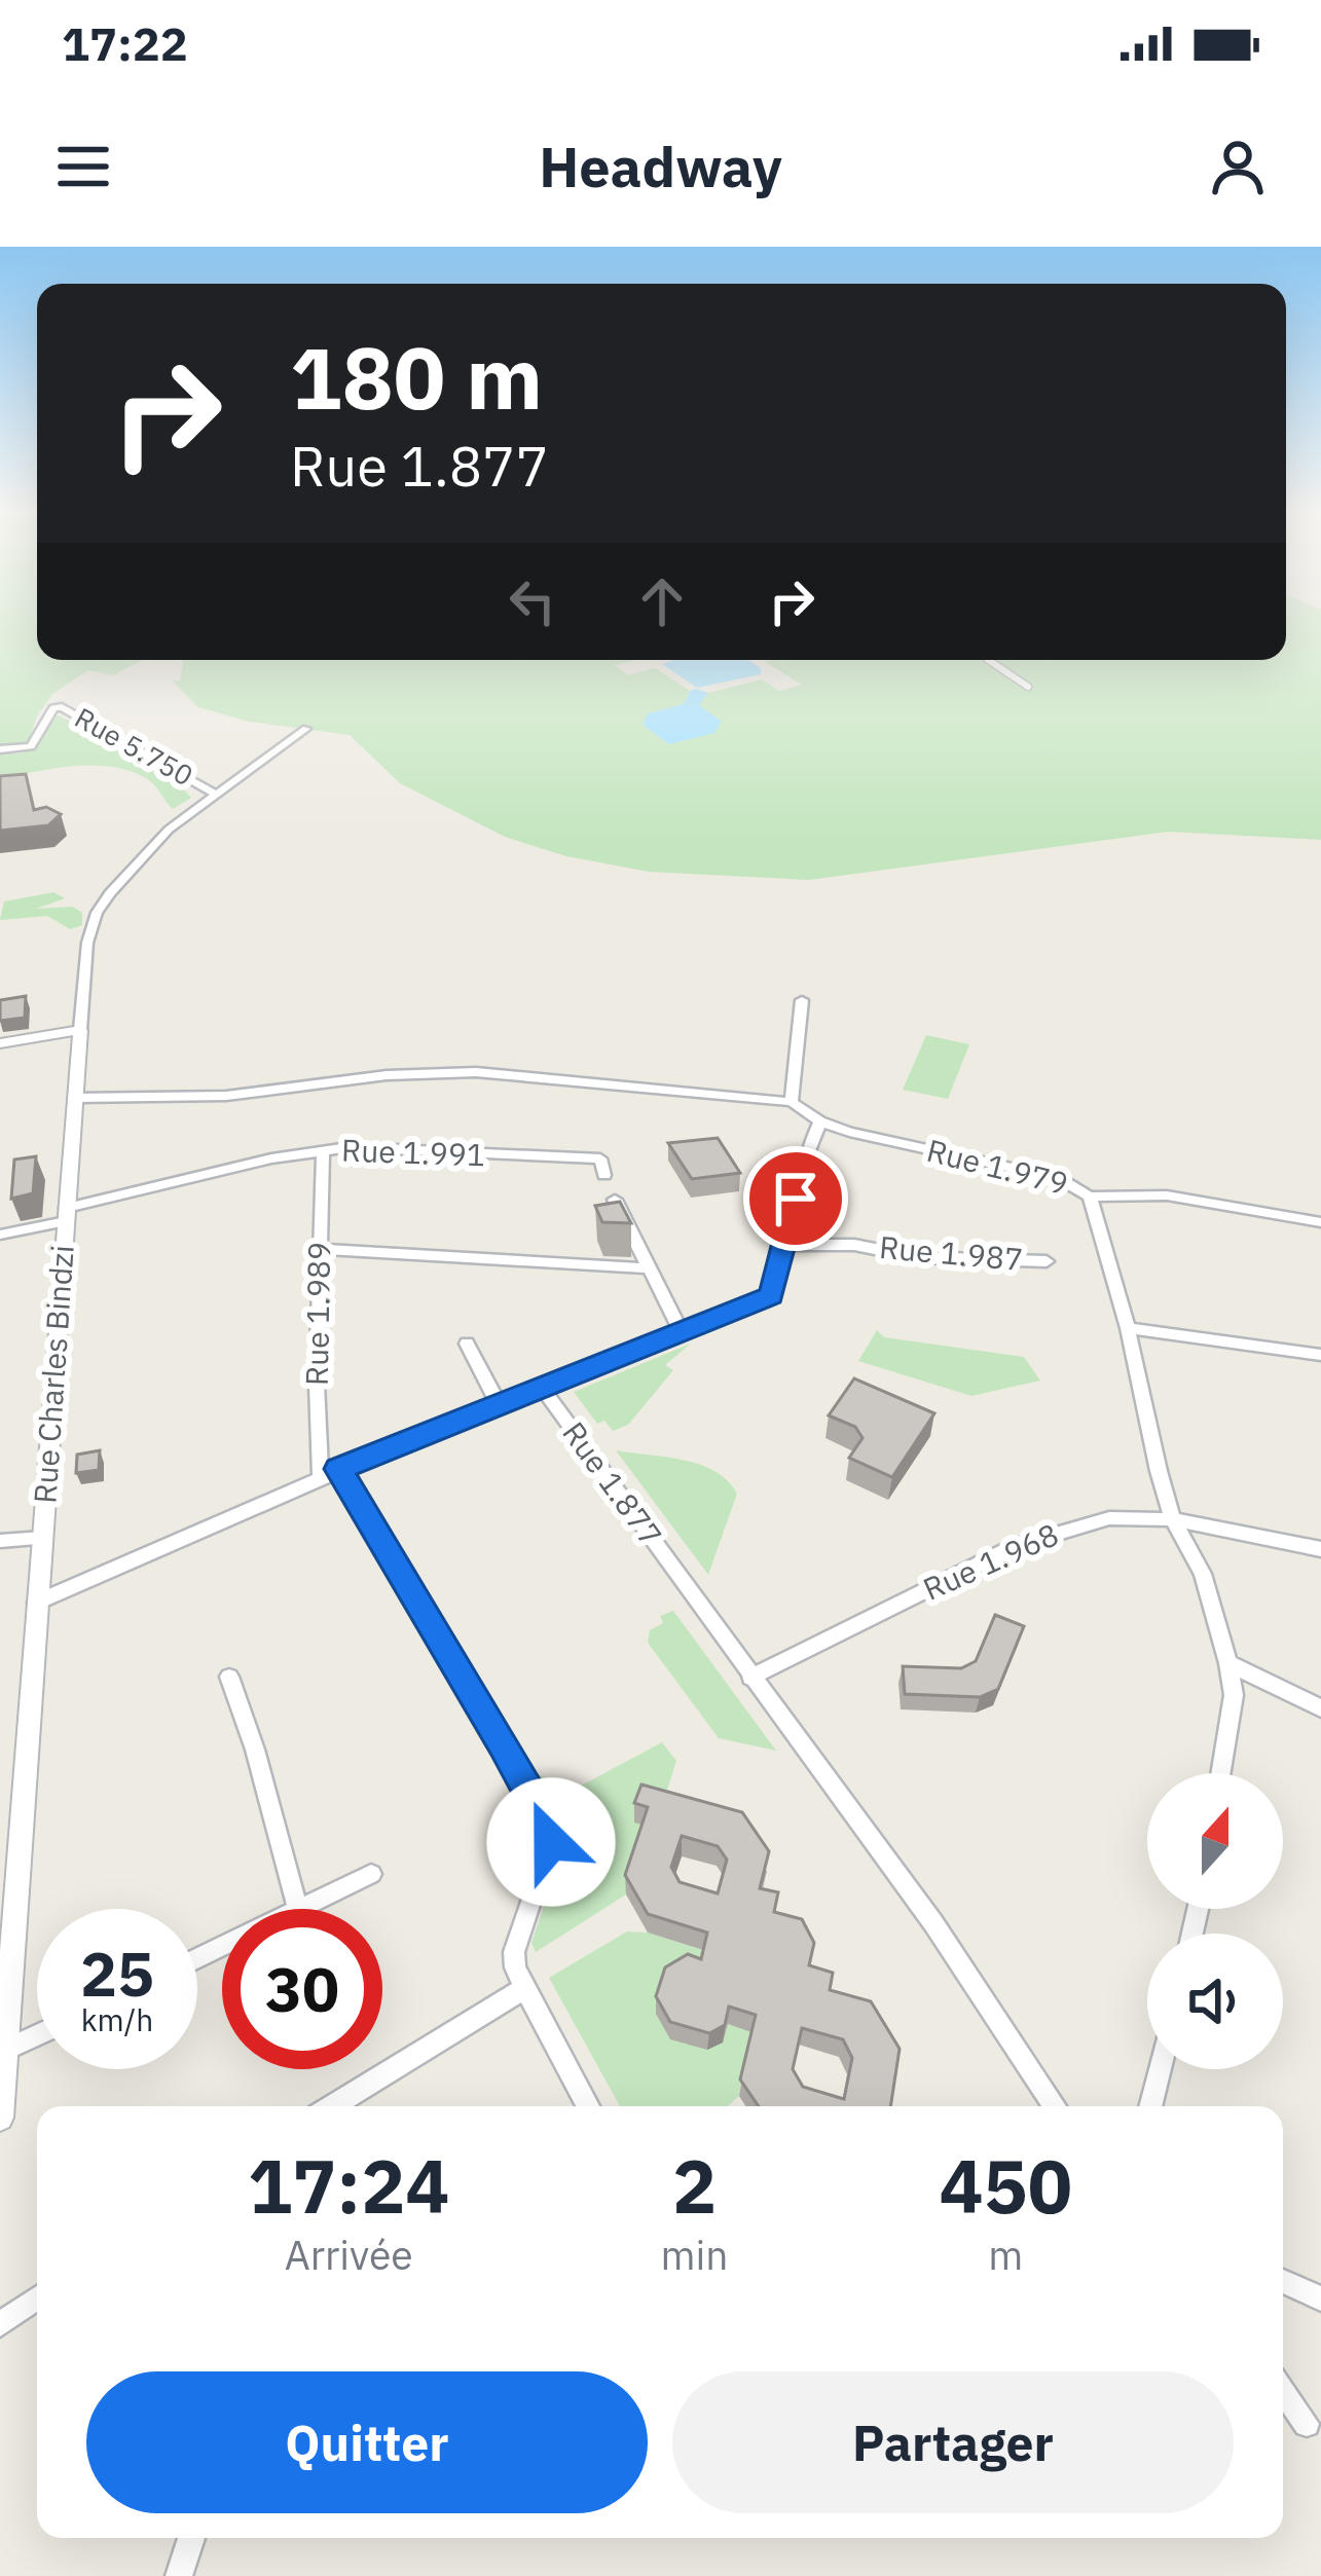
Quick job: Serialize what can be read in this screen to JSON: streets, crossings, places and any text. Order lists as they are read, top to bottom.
{
  "streets": {
    "street": [
      "Rue 5.750",
      "Rue 1.991",
      "Rue 1.979",
      "Rue 1.987",
      "Rue 1.989",
      "Rue Charles Bindzi",
      "Rue 1.877",
      "Rue 1.968"
    ]
  },
  "crossings": [
    ["Rue 5.750", "Rue Charles Bindzi"],
    ["Rue 1.991", "Rue 1.989"],
    ["Rue 1.991", "Rue Charles Bindzi"],
    ["Rue 1.877", "Rue 1.968"]
  ],
  "north": "top",
  "page": {
    "status": "17:22",
    "header": "Headway",
    "turn": ["180 m", "Rue 1.877"],
    "speed": "25 km/h",
    "limit": "30",
    "eta": [
      "17:24",
      "Arrivée",
      "2",
      "min",
      "450",
      "m"
    ],
    "buttons": ["Quitter", "Partager"]
  }
}
